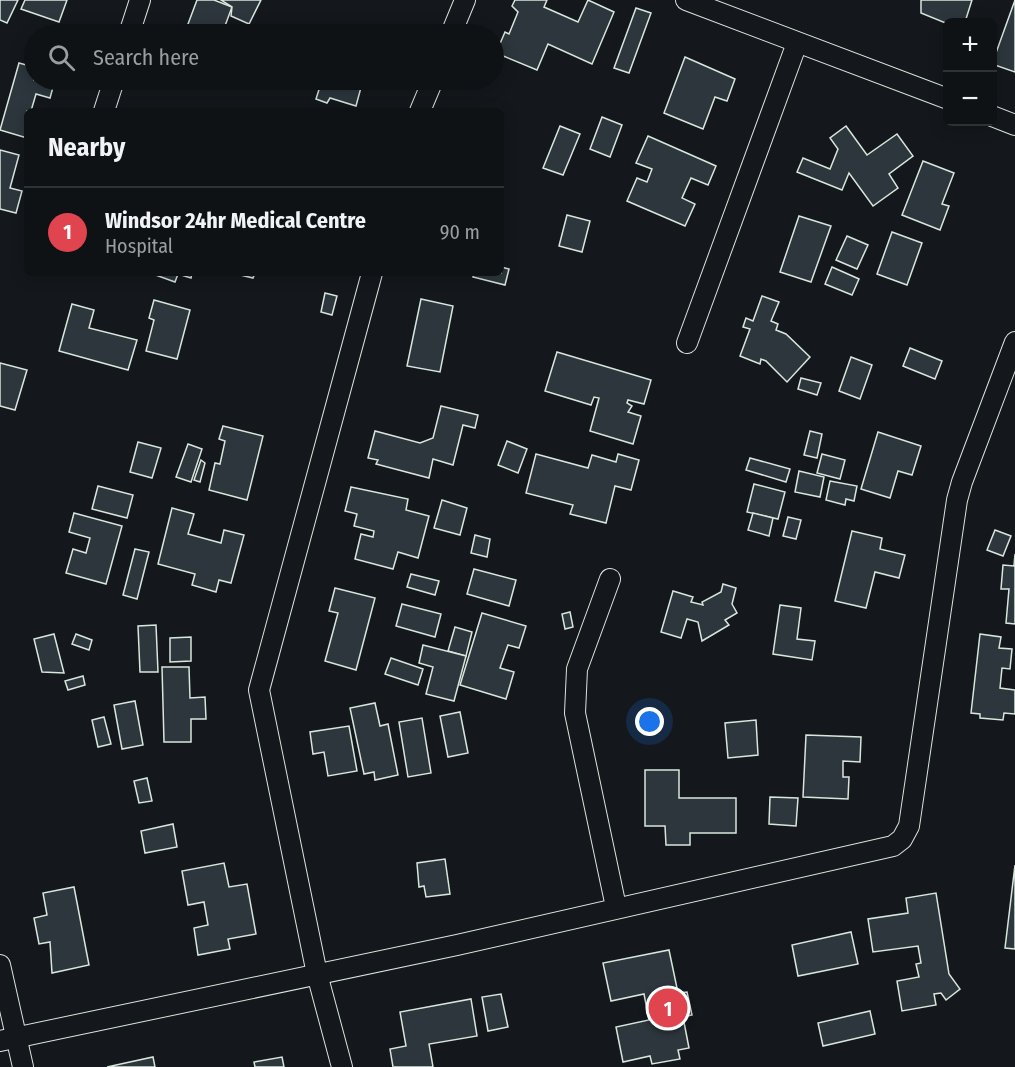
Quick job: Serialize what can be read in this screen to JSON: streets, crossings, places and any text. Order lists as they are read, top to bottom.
{
  "page": {
    "map_buttons": ["+", "−"],
    "search": "Search here",
    "heading": "Nearby",
    "list": [
      {
        "mark": "1",
        "name": "Windsor 24hr Medical Centre",
        "note": "Hospital",
        "value": "90 m"
      }
    ],
    "pins": "1"
  }
}
